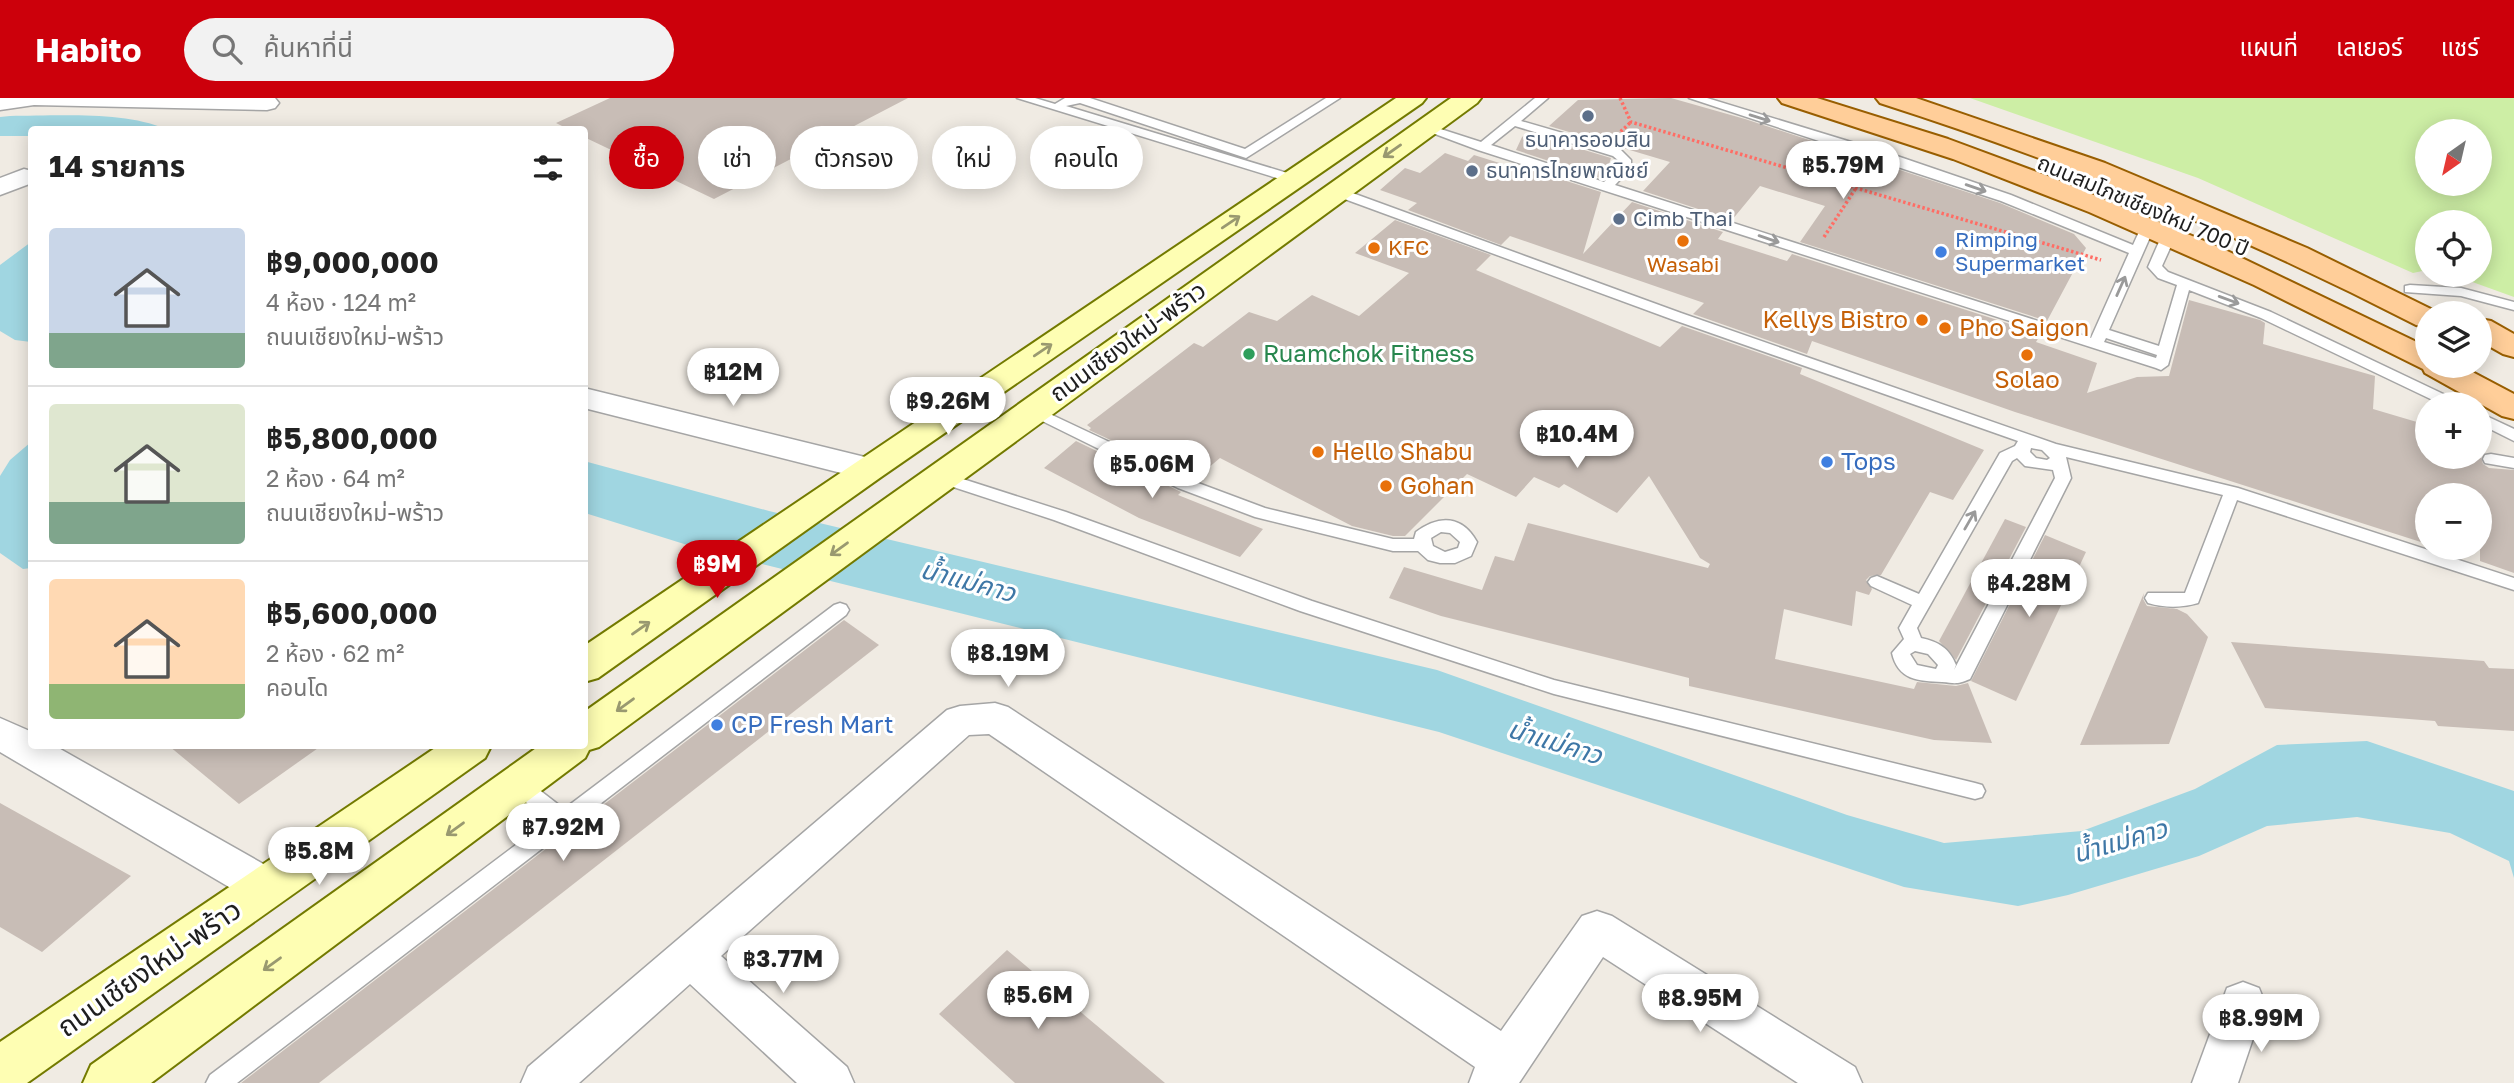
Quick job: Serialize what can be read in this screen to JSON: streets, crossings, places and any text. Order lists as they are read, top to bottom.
{
  "streets": {
    "main road": ["ถนนสมโภชเชียงใหม่ 700 ปี", "ถนนเชียงใหม่-พร้าว"]
  },
  "water": ["น้ำแม่คาว"],
  "places": [
    "ธนาคารออมสิน",
    "ธนาคารไทยพาณิชย์",
    "Cimb Thai",
    "Wasabi",
    "KFC",
    "Rimping Supermarket",
    "Kellys Bistro",
    "Pho Saigon",
    "Ruamchok Fitness",
    "Solao",
    "Hello Shabu",
    "Tops",
    "Gohan",
    "CP Fresh Mart"
  ],
  "north": "bottom left",
  "page": {
    "header": "Habito",
    "search": "ค้นหาที่นี่",
    "nav": ["แผนที่", "เลเยอร์", "แชร์"],
    "map_buttons": ["+", "−"],
    "chip": [
      "ซื้อ",
      "เช่า",
      "ตัวกรอง",
      "ใหม่",
      "คอนโด"
    ],
    "heading": "14 รายการ",
    "price": [
      "฿5.79M",
      "฿12M",
      "฿9.26M",
      "฿10.4M",
      "฿5.06M",
      "฿9M",
      "฿4.28M",
      "฿8.19M",
      "฿7.92M",
      "฿5.8M",
      "฿3.77M",
      "฿5.6M",
      "฿8.95M",
      "฿8.99M"
    ],
    "list": [
      {
        "name": "฿9,000,000",
        "note": "4 ห้อง · 124 m² · ถนนเชียงใหม่-พร้าว"
      },
      {
        "name": "฿5,800,000",
        "note": "2 ห้อง · 64 m² · ถนนเชียงใหม่-พร้าว"
      },
      {
        "name": "฿5,600,000",
        "note": "2 ห้อง · 62 m² · คอนโด"
      }
    ]
  }
}
